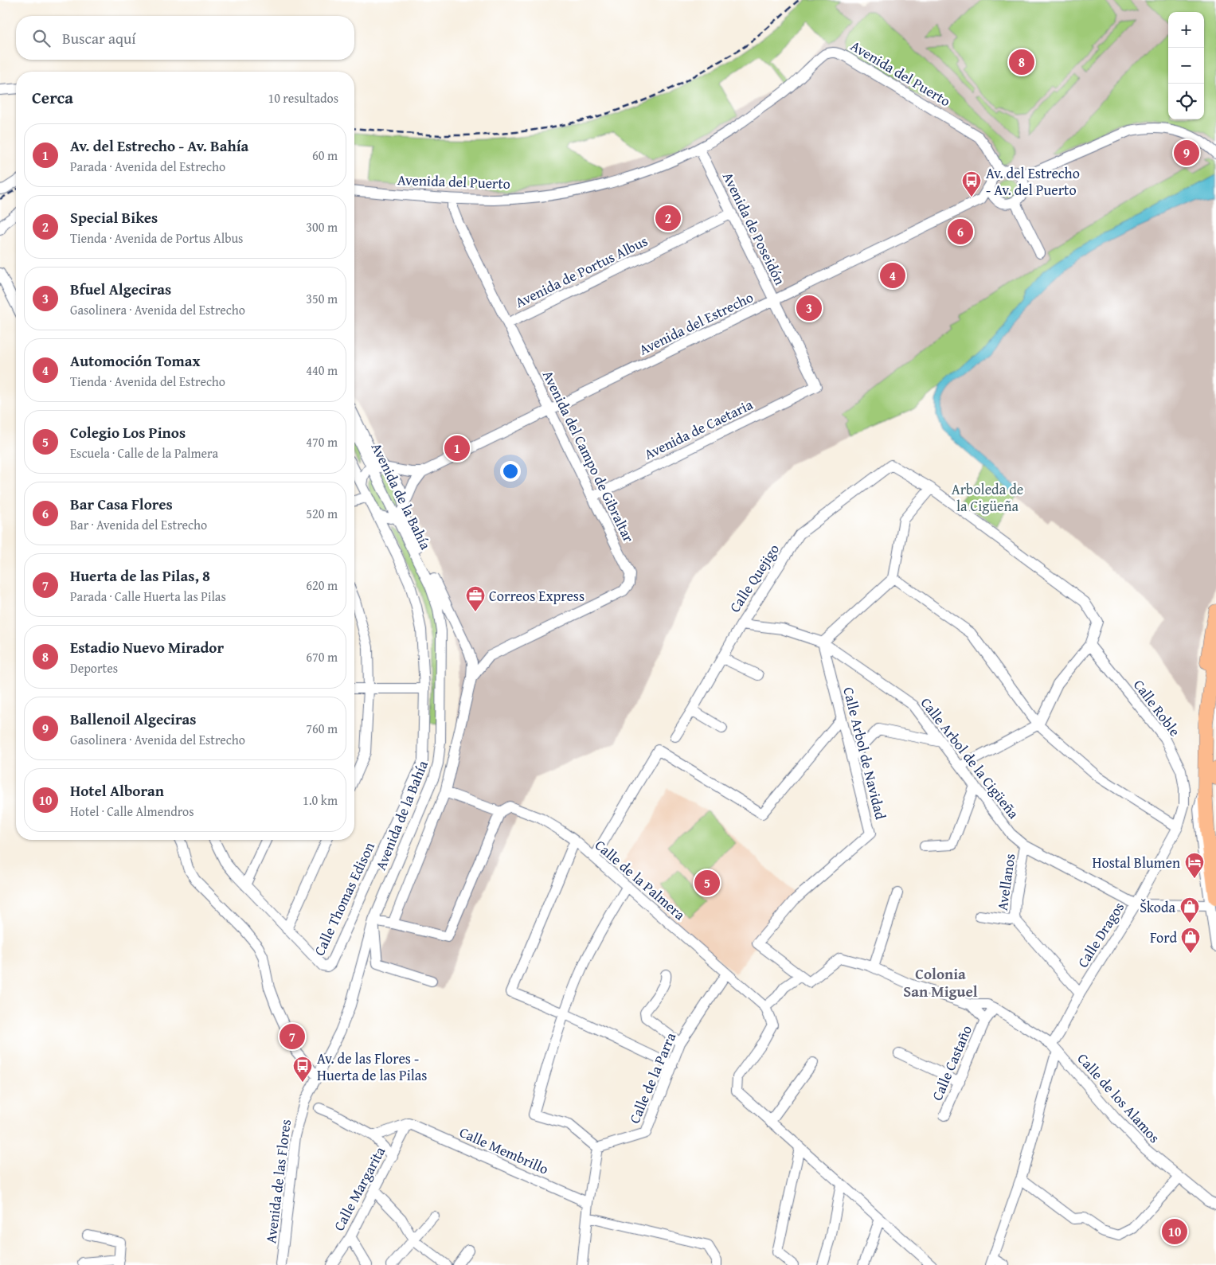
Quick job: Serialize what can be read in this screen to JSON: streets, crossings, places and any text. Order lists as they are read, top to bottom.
{
  "streets": {
    "street": [
      "Avenida del Puerto",
      "Avenida de Poseidón",
      "Avenida de Portus Albus",
      "Avenida del Estrecho",
      "Avenida de Caetaria",
      "Avenida del Campo de Gibraltar",
      "Avenida de la Bahía",
      "Calle Quejigo",
      "Calle Roble",
      "Calle Arbol de Navidad",
      "Calle Arbol de la Cigüeña",
      "Calle de la Palmera",
      "Avellanos",
      "Calle Thomas Edison",
      "Calle Dragos",
      "Calle Castaño",
      "Calle de la Parra",
      "Calle de los Alamos",
      "Calle Membrillo",
      "Avenida de las Flores",
      "Calle Margarita"
    ]
  },
  "crossings": [
    ["Avenida del Puerto", "Avenida de Poseidón"],
    ["Avenida del Puerto", "Avenida del Campo de Gibraltar"],
    ["Avenida de Poseidón", "Avenida de Portus Albus"],
    ["Avenida de Poseidón", "Avenida del Estrecho"],
    ["Avenida de Poseidón", "Avenida de Caetaria"],
    ["Avenida de Portus Albus", "Avenida del Campo de Gibraltar"],
    ["Avenida del Estrecho", "Avenida del Campo de Gibraltar"],
    ["Avenida de Caetaria", "Avenida del Campo de Gibraltar"],
    ["Avenida del Campo de Gibraltar", "Avenida de la Bahía"],
    ["Avenida de la Bahía", "Calle de la Palmera"],
    ["Avenida de la Bahía", "Avenida de las Flores"],
    ["Calle Quejigo", "Calle Arbol de la Cigüeña"],
    ["Calle Roble", "Calle Arbol de la Cigüeña"],
    ["Calle Roble", "Calle Dragos"],
    ["Calle Arbol de Navidad", "Calle Arbol de la Cigüeña"],
    ["Calle Arbol de la Cigüeña", "Avellanos"],
    ["Calle Arbol de la Cigüeña", "Calle Dragos"],
    ["Calle de la Palmera", "Calle de la Parra"],
    ["Avellanos", "Calle Dragos"],
    ["Calle Dragos", "Calle de los Alamos"],
    ["Calle Castaño", "Calle de los Alamos"],
    ["Calle Membrillo", "Calle Margarita"]
  ],
  "districts": ["Colonia San Miguel"],
  "parks": ["Arboleda de la Cigüeña"],
  "places": {
    "bus stop": ["Av. del Estrecho - Av. del Puerto", "Av. de las Flores - Huerta de las Pilas"],
    "office": ["Correos Express"],
    "hotel": ["Hostal Blumen"],
    "shop": ["Škoda", "Ford"]
  },
  "page": {
    "map_buttons": ["+", "−"],
    "search": "Buscar aquí",
    "pins": [
      "8",
      "9",
      "2",
      "6",
      "4",
      "3",
      "1",
      "5",
      "7",
      "10"
    ],
    "heading": ["Cerca", "10 resultados"],
    "list": [
      {
        "mark": "1",
        "name": "Av. del Estrecho - Av. Bahía",
        "note": "Parada · Avenida del Estrecho",
        "value": "60 m"
      },
      {
        "mark": "2",
        "name": "Special Bikes",
        "note": "Tienda · Avenida de Portus Albus",
        "value": "300 m"
      },
      {
        "mark": "3",
        "name": "Bfuel Algeciras",
        "note": "Gasolinera · Avenida del Estrecho",
        "value": "350 m"
      },
      {
        "mark": "4",
        "name": "Automoción Tomax",
        "note": "Tienda · Avenida del Estrecho",
        "value": "440 m"
      },
      {
        "mark": "5",
        "name": "Colegio Los Pinos",
        "note": "Escuela · Calle de la Palmera",
        "value": "470 m"
      },
      {
        "mark": "6",
        "name": "Bar Casa Flores",
        "note": "Bar · Avenida del Estrecho",
        "value": "520 m"
      },
      {
        "mark": "7",
        "name": "Huerta de las Pilas, 8",
        "note": "Parada · Calle Huerta las Pilas",
        "value": "620 m"
      },
      {
        "mark": "8",
        "name": "Estadio Nuevo Mirador",
        "note": "Deportes",
        "value": "670 m"
      },
      {
        "mark": "9",
        "name": "Ballenoil Algeciras",
        "note": "Gasolinera · Avenida del Estrecho",
        "value": "760 m"
      },
      {
        "mark": "10",
        "name": "Hotel Alboran",
        "note": "Hotel · Calle Almendros",
        "value": "1.0 km"
      }
    ]
  }
}
